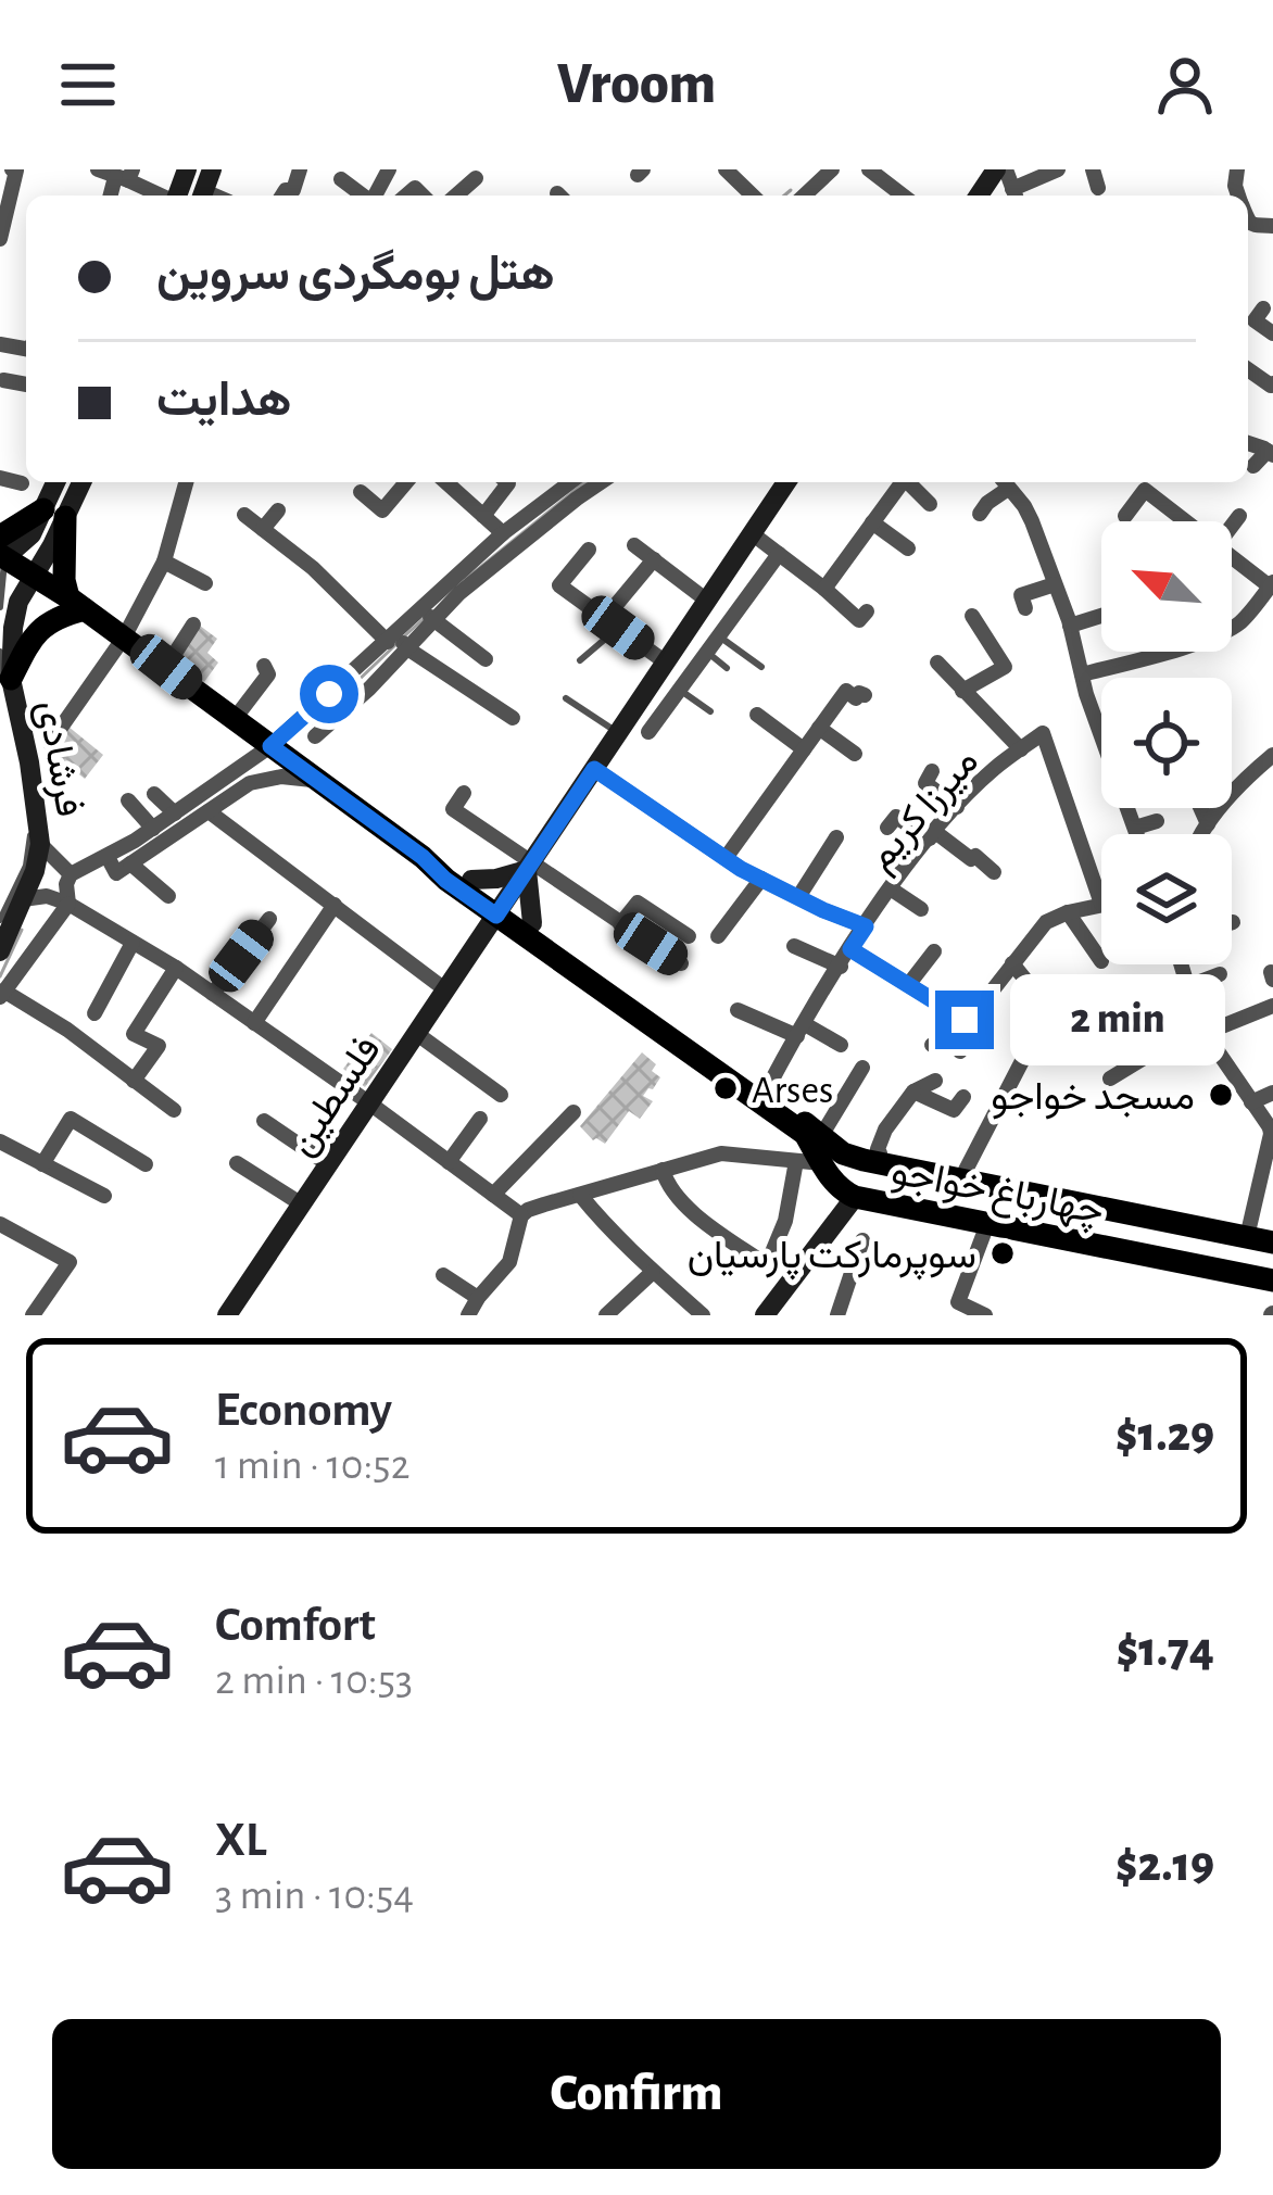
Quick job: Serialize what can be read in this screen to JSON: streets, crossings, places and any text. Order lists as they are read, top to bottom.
{
  "streets": {
    "main road": ["فرشادی", "فلسطین", "چهارباغ خواجو"],
    "street": ["میرزا کریم"]
  },
  "crossings": [
    ["میرزا کریم", "چهارباغ خواجو"],
    ["فلسطین", "چهارباغ خواجو"]
  ],
  "places": ["Arses", "مسجد خواجو", "سوپرمارکت پارسیان"],
  "north": "top left",
  "page": {
    "header": "Vroom",
    "banner": ["هتل بومگردی سروین", "هدایت"],
    "bubble": "2 min",
    "list": [
      {
        "name": "Economy",
        "note": "1 min · 10:52",
        "value": "$1.29"
      },
      {
        "name": "Comfort",
        "note": "2 min · 10:53",
        "value": "$1.74"
      },
      {
        "name": "XL",
        "note": "3 min · 10:54",
        "value": "$2.19"
      }
    ],
    "buttons": "Confirm"
  }
}
